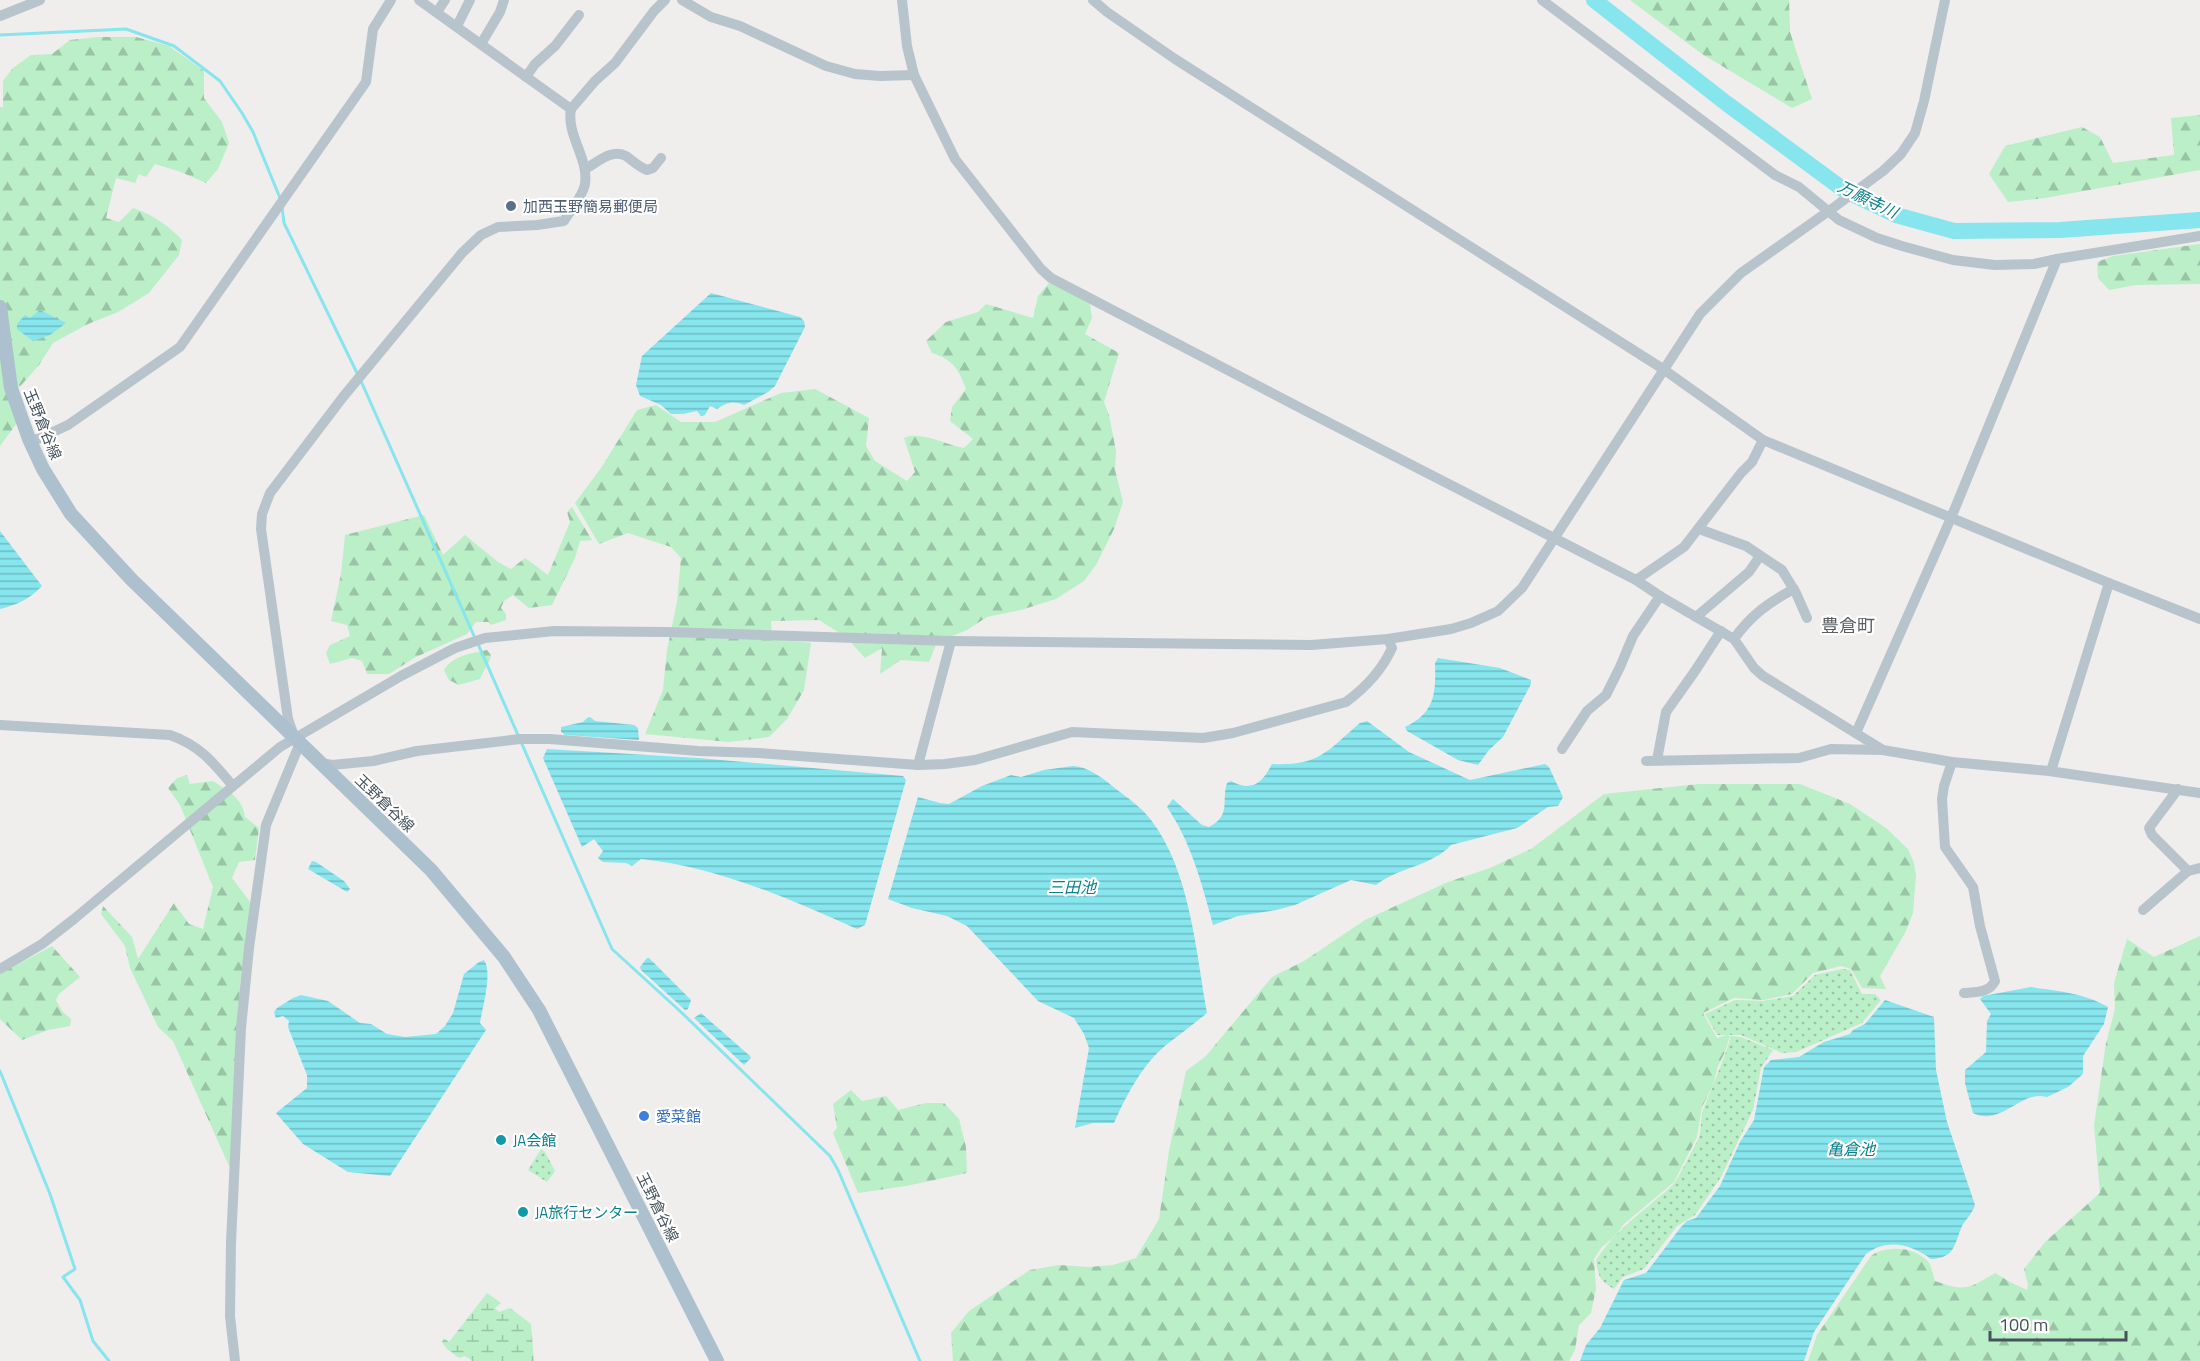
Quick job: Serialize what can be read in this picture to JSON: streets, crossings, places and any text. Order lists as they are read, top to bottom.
{
  "streets": {
    "main road": ["玉野倉谷線"]
  },
  "districts": ["豊倉町"],
  "water": ["万願寺川", "三田池", "亀倉池"],
  "places": [
    "加西玉野簡易郵便局",
    "愛菜館",
    "JA会館",
    "JA旅行センター"
  ],
  "scale_bar": "100 m"
}
